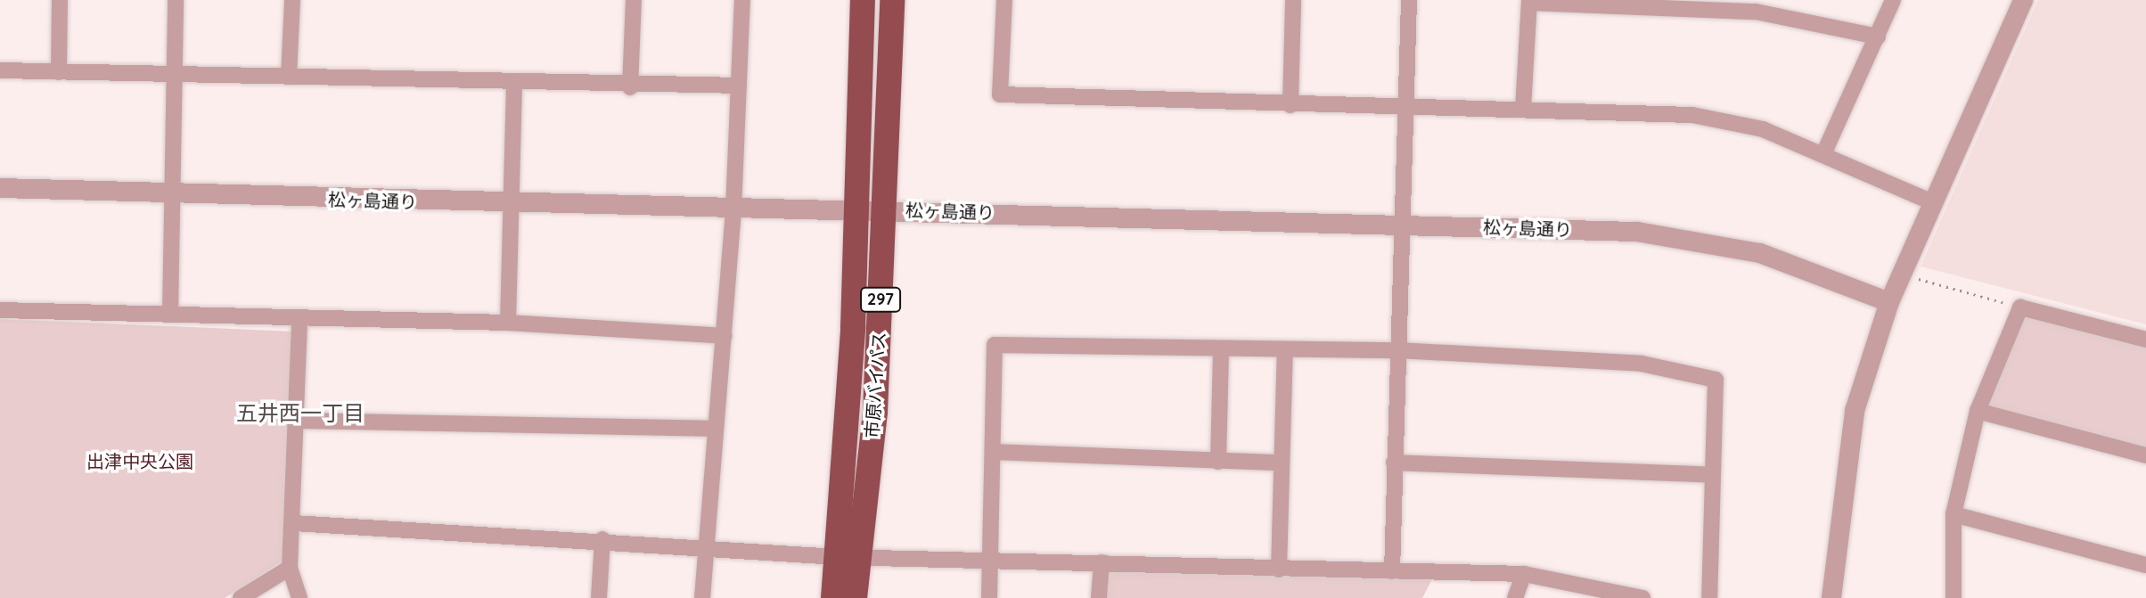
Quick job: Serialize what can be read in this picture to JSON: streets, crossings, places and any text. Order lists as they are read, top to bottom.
{
  "streets": {
    "highway": ["297", "市原バイパス"],
    "street": ["松ヶ島通り"]
  },
  "crossings": [
    ["松ヶ島通り", "市原バイパス"]
  ],
  "districts": ["五井西一丁目"],
  "parks": ["出津中央公園"]
}
